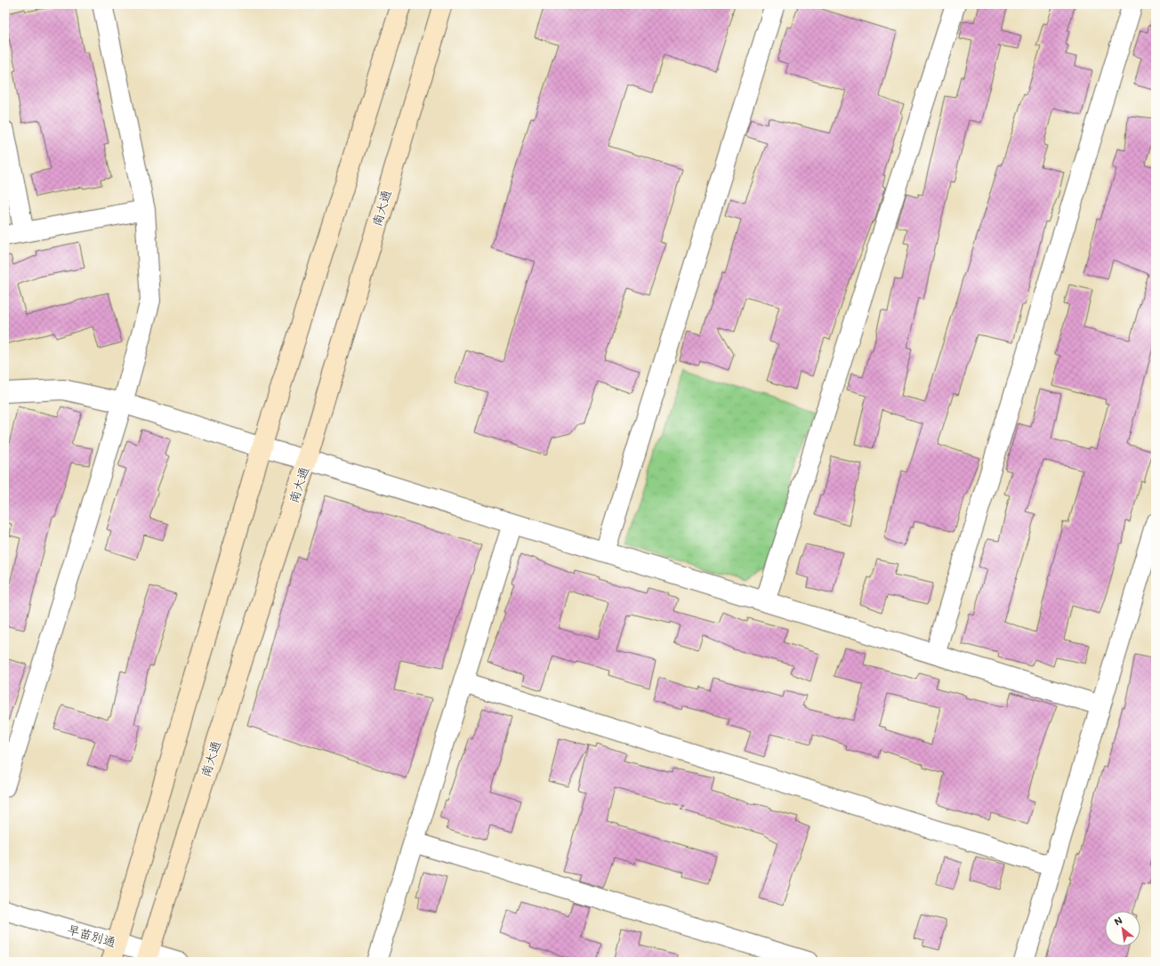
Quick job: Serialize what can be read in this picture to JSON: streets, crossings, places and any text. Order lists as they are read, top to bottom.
{
  "streets": {
    "main road": ["南大通"],
    "street": ["早苗別通"]
  },
  "crossings": [
    ["南大通", "早苗別通"]
  ],
  "north": "top left"
}
